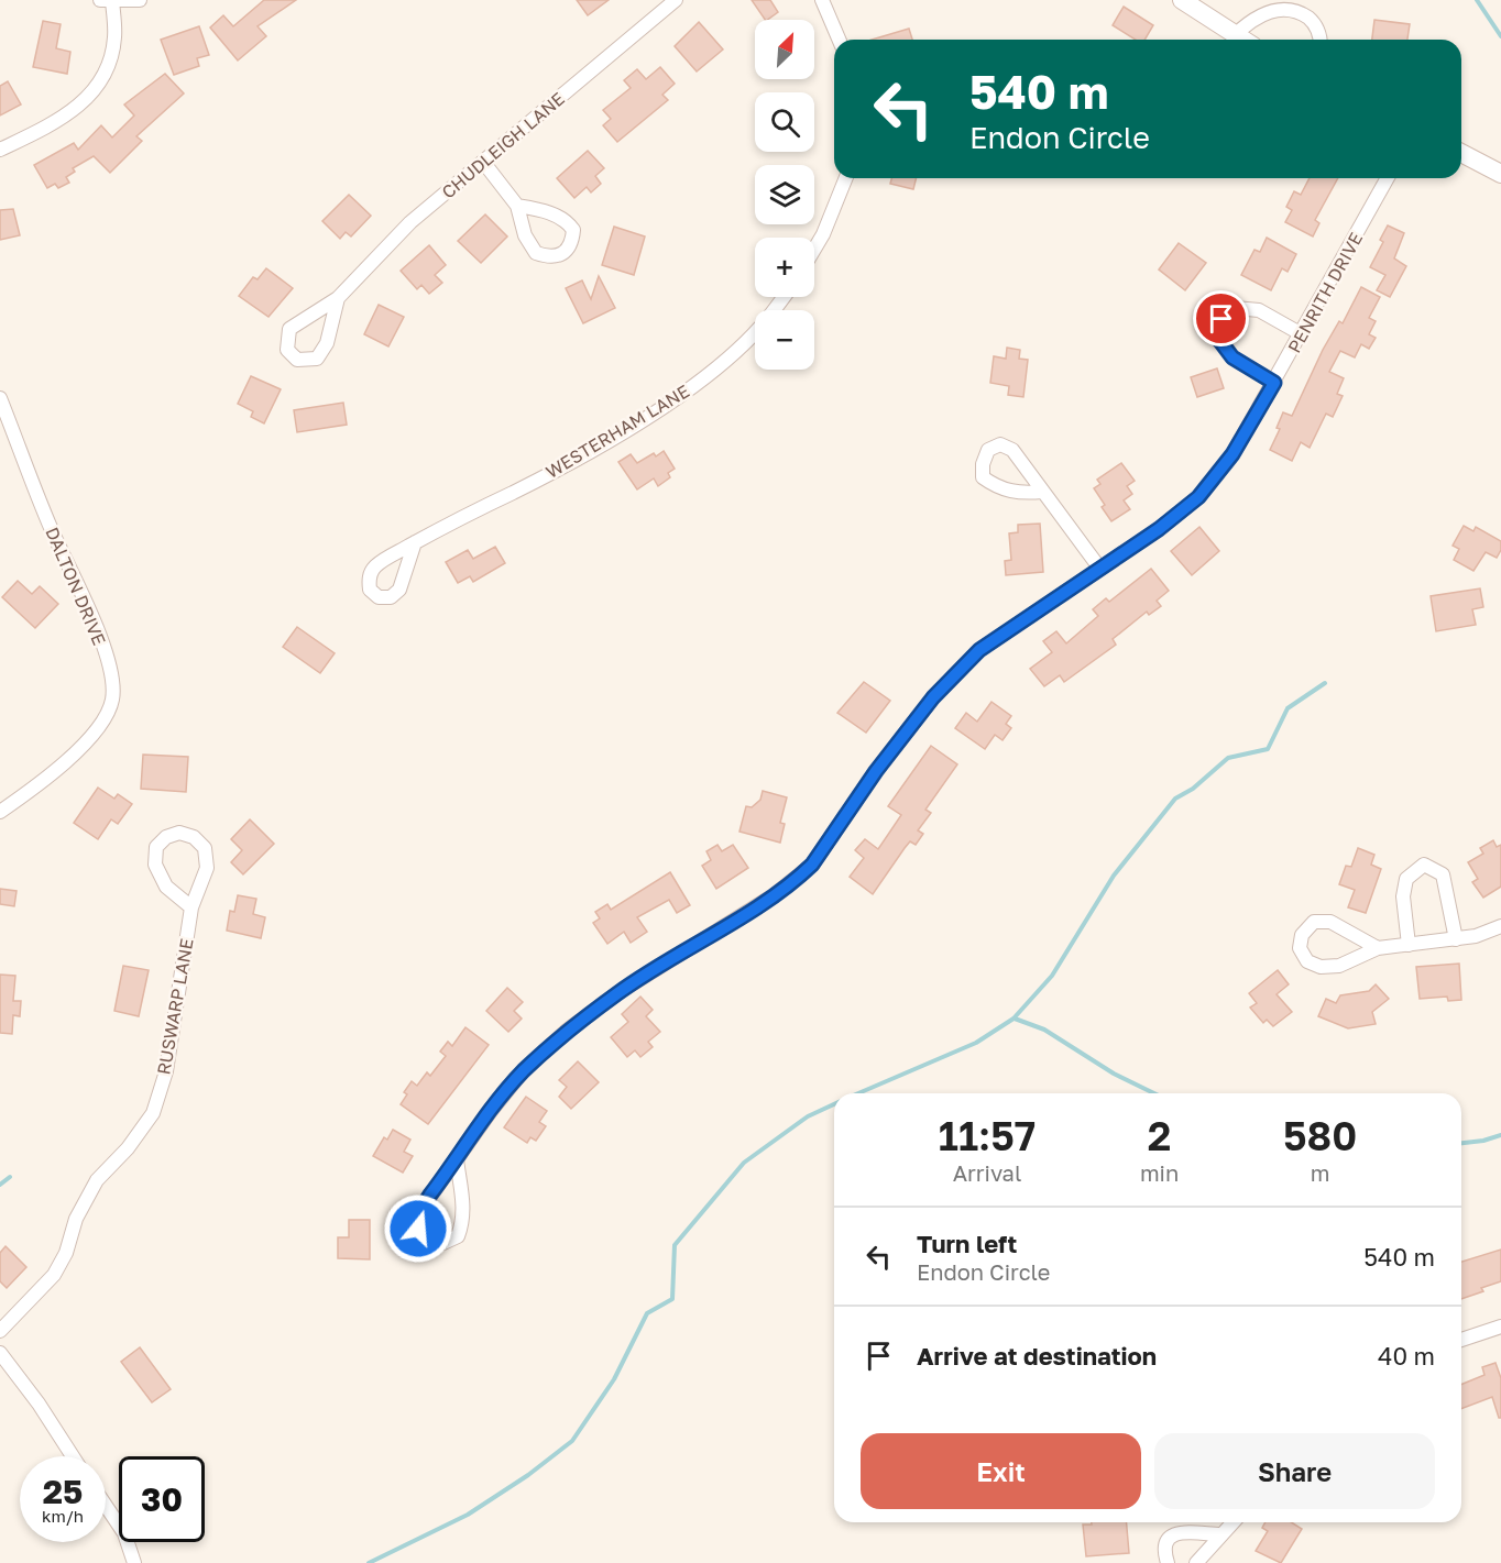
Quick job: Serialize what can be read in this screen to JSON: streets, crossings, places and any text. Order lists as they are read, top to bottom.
{
  "streets": {
    "street": [
      "CHUDLEIGH LANE",
      "PENRITH DRIVE",
      "WESTERHAM LANE",
      "DALTON DRIVE",
      "RUSWARP LANE"
    ]
  },
  "north": "top right",
  "page": {
    "map_buttons": ["+", "−"],
    "turn": ["540 m", "Endon Circle"],
    "eta": [
      "11:57",
      "Arrival",
      "2",
      "min",
      "580",
      "m"
    ],
    "list": [
      {
        "name": "Turn left",
        "note": "Endon Circle",
        "value": "540 m"
      },
      {
        "name": "Arrive at destination",
        "value": "40 m"
      }
    ],
    "buttons": ["Exit", "Share"],
    "speed": "25 km/h",
    "limit": "30"
  }
}
